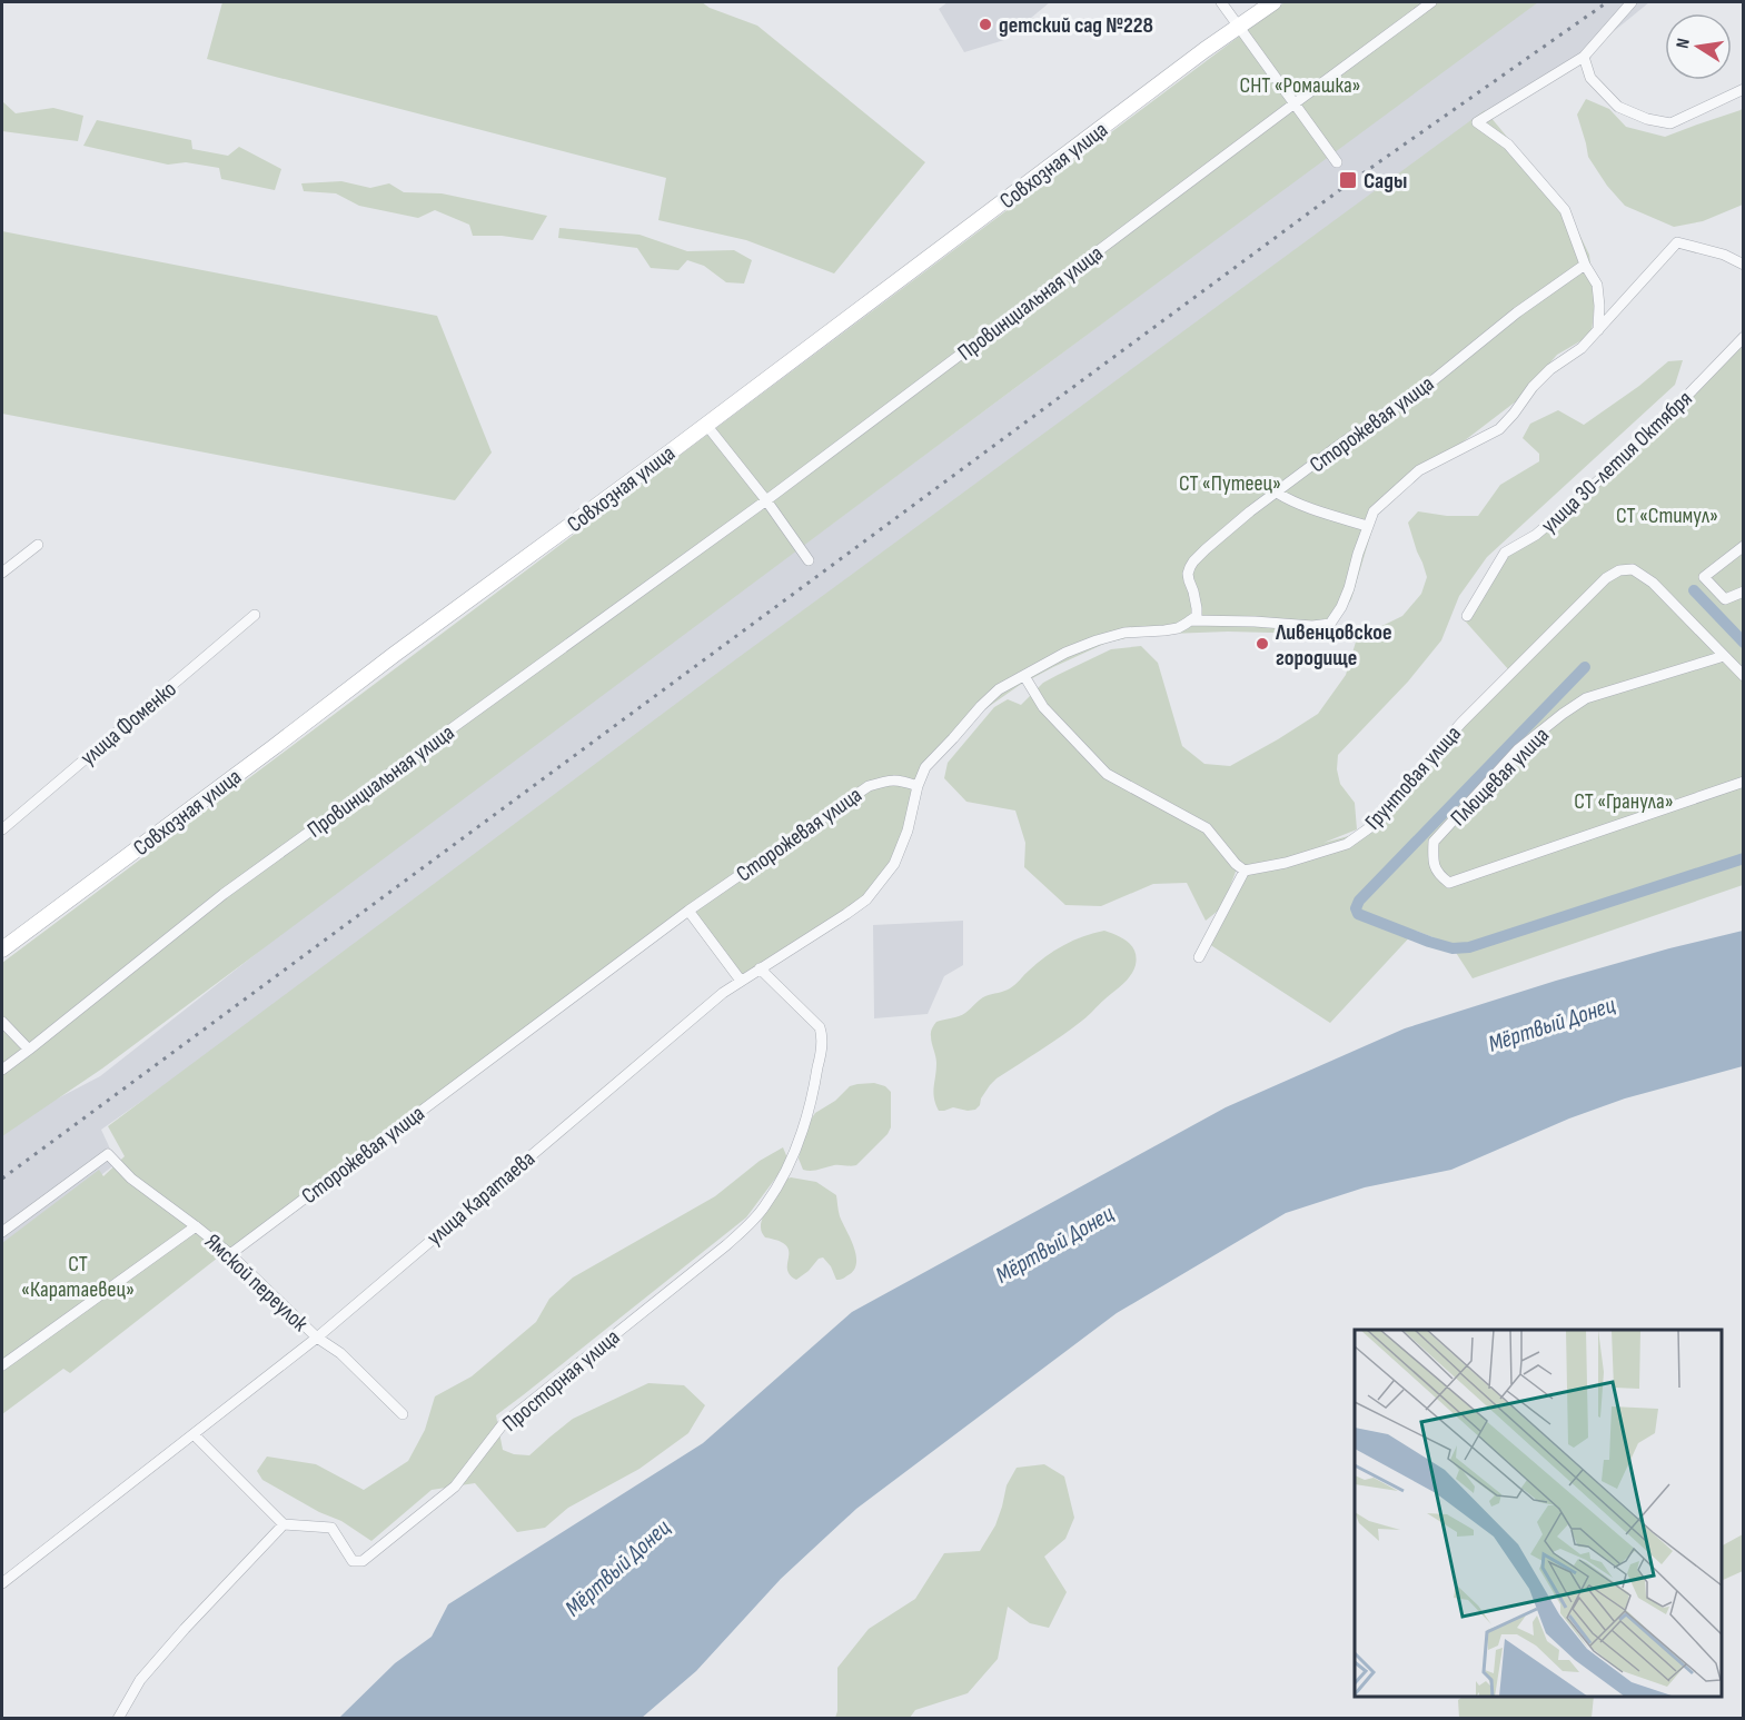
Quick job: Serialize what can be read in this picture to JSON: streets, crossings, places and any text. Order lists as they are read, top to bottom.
{
  "streets": {
    "street": [
      "Совхозная улица",
      "Провинциальная улица",
      "Сторожевая улица",
      "улица 30-летия Октября",
      "улица Фоменко",
      "Плющевая улица",
      "Грунтовая улица",
      "улица Каратаева",
      "Ямской переулок",
      "Просторная улица"
    ]
  },
  "crossings": [
    ["Сторожевая улица", "улица Каратаева"],
    ["Сторожевая улица", "Ямской переулок"],
    ["Плющевая улица", "Грунтовая улица"],
    ["улица Каратаева", "Ямской переулок"],
    ["улица Каратаева", "Просторная улица"]
  ],
  "water": ["Мёртвый Донец"],
  "parks": [
    "СНТ «Ромашка»",
    "СТ «Путеец»",
    "СТ «Стимул»",
    "СТ «Гранула»",
    "СТ «Каратаевец»"
  ],
  "places": {
    "other": ["детский сад №228", "Ливенцовское городище"],
    "transit": ["Сады"]
  },
  "north": "left"
}
